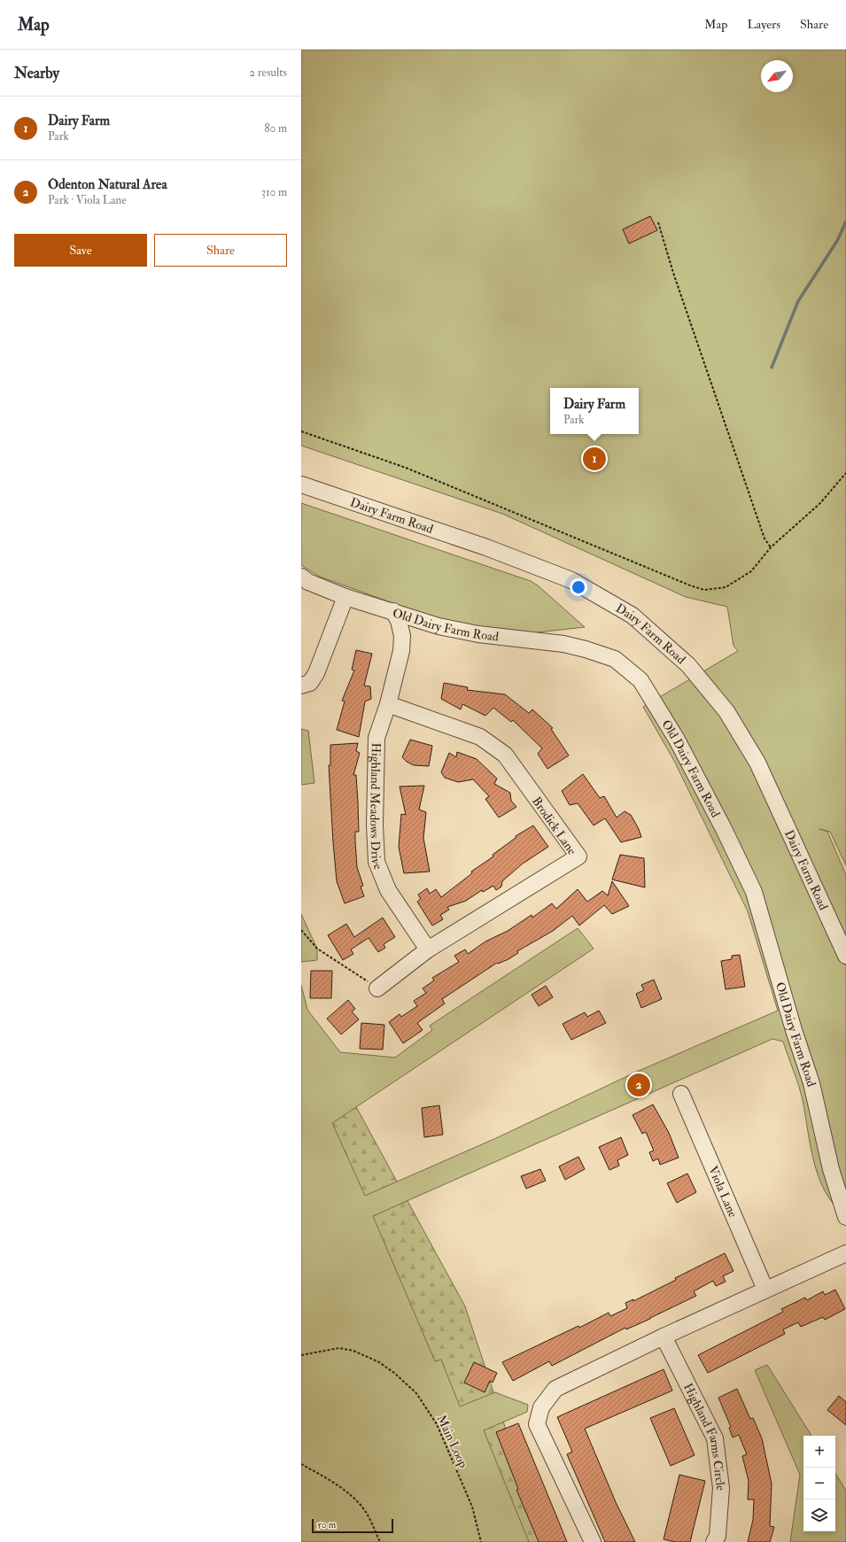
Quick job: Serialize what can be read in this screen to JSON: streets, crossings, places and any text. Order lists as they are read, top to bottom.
{
  "streets": {
    "street": [
      "Dairy Farm Road",
      "Old Dairy Farm Road",
      "Highland Meadows Drive",
      "Brodick Lane",
      "Viola Lane",
      "Highland Farms Circle"
    ],
    "path": ["Main Loop"]
  },
  "crossings": [
    ["Old Dairy Farm Road", "Highland Meadows Drive"],
    ["Highland Meadows Drive", "Brodick Lane"]
  ],
  "scale_bar": "50 m",
  "north": "bottom left",
  "page": {
    "header": "Map",
    "nav": ["Map", "Layers", "Share"],
    "heading": ["Nearby", "2 results"],
    "list": [
      {
        "mark": "1",
        "name": "Dairy Farm",
        "note": "Park",
        "value": "80 m"
      },
      {
        "mark": "2",
        "name": "Odenton Natural Area",
        "note": "Park · Viola Lane",
        "value": "310 m"
      }
    ],
    "buttons": ["Save", "Share"],
    "popup": ["Dairy Farm", "Park"],
    "pins": ["1", "2"],
    "map_buttons": ["+", "−"],
    "scale": "50 m"
  }
}
